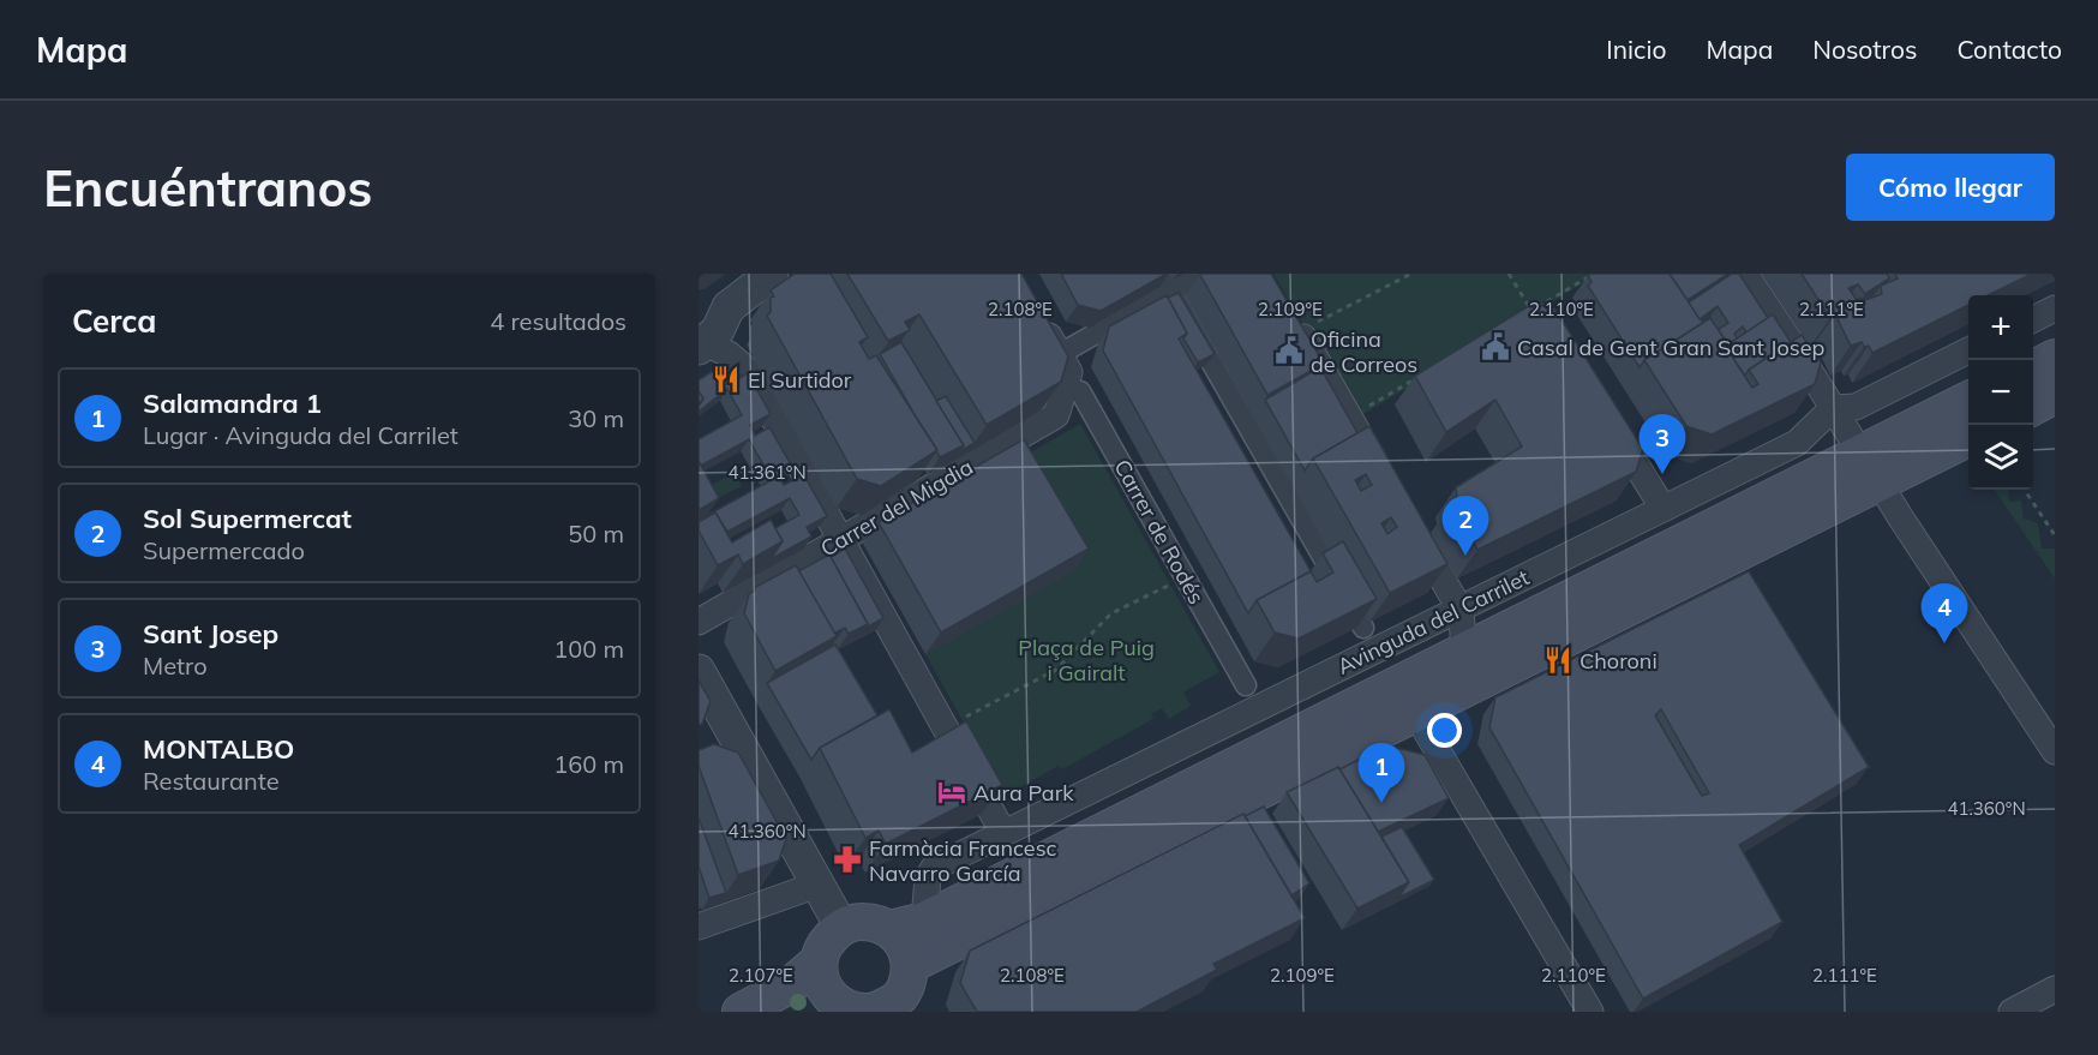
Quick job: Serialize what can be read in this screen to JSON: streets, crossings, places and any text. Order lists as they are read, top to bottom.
{
  "streets": {
    "main road": ["Avinguda del Carrilet"],
    "street": ["Carrer del Migdia", "Carrer de Rodés"]
  },
  "crossings": [
    ["Carrer del Migdia", "Carrer de Rodés"]
  ],
  "parks": ["Plaça de Puig i Gairalt"],
  "places": {
    "public building": ["Casal de Gent Gran Sant Josep", "Oficina de Correos"],
    "restaurant": ["El Surtidor", "Choroni"],
    "hotel": ["Aura Park"],
    "pharmacy": ["Farmàcia Francesc Navarro García"]
  },
  "page": {
    "header": "Mapa",
    "nav": [
      "Inicio",
      "Mapa",
      "Nosotros",
      "Contacto"
    ],
    "buttons": "Cómo llegar",
    "title": "Encuéntranos",
    "heading": ["Cerca", "4 resultados"],
    "map_buttons": ["+", "−"],
    "list": [
      {
        "mark": "1",
        "name": "Salamandra 1",
        "note": "Lugar · Avinguda del Carrilet",
        "value": "30 m"
      },
      {
        "mark": "2",
        "name": "Sol Supermercat",
        "note": "Supermercado",
        "value": "50 m"
      },
      {
        "mark": "3",
        "name": "Sant Josep",
        "note": "Metro",
        "value": "100 m"
      },
      {
        "mark": "4",
        "name": "MONTALBO",
        "note": "Restaurante",
        "value": "160 m"
      }
    ],
    "pins": [
      "3",
      "2",
      "4",
      "1"
    ]
  },
  "coordinates": [
    "2.108°E",
    "2.109°E",
    "2.110°E",
    "2.111°E",
    "41.361°N",
    "41.360°N",
    "2.107°E"
  ]
}
